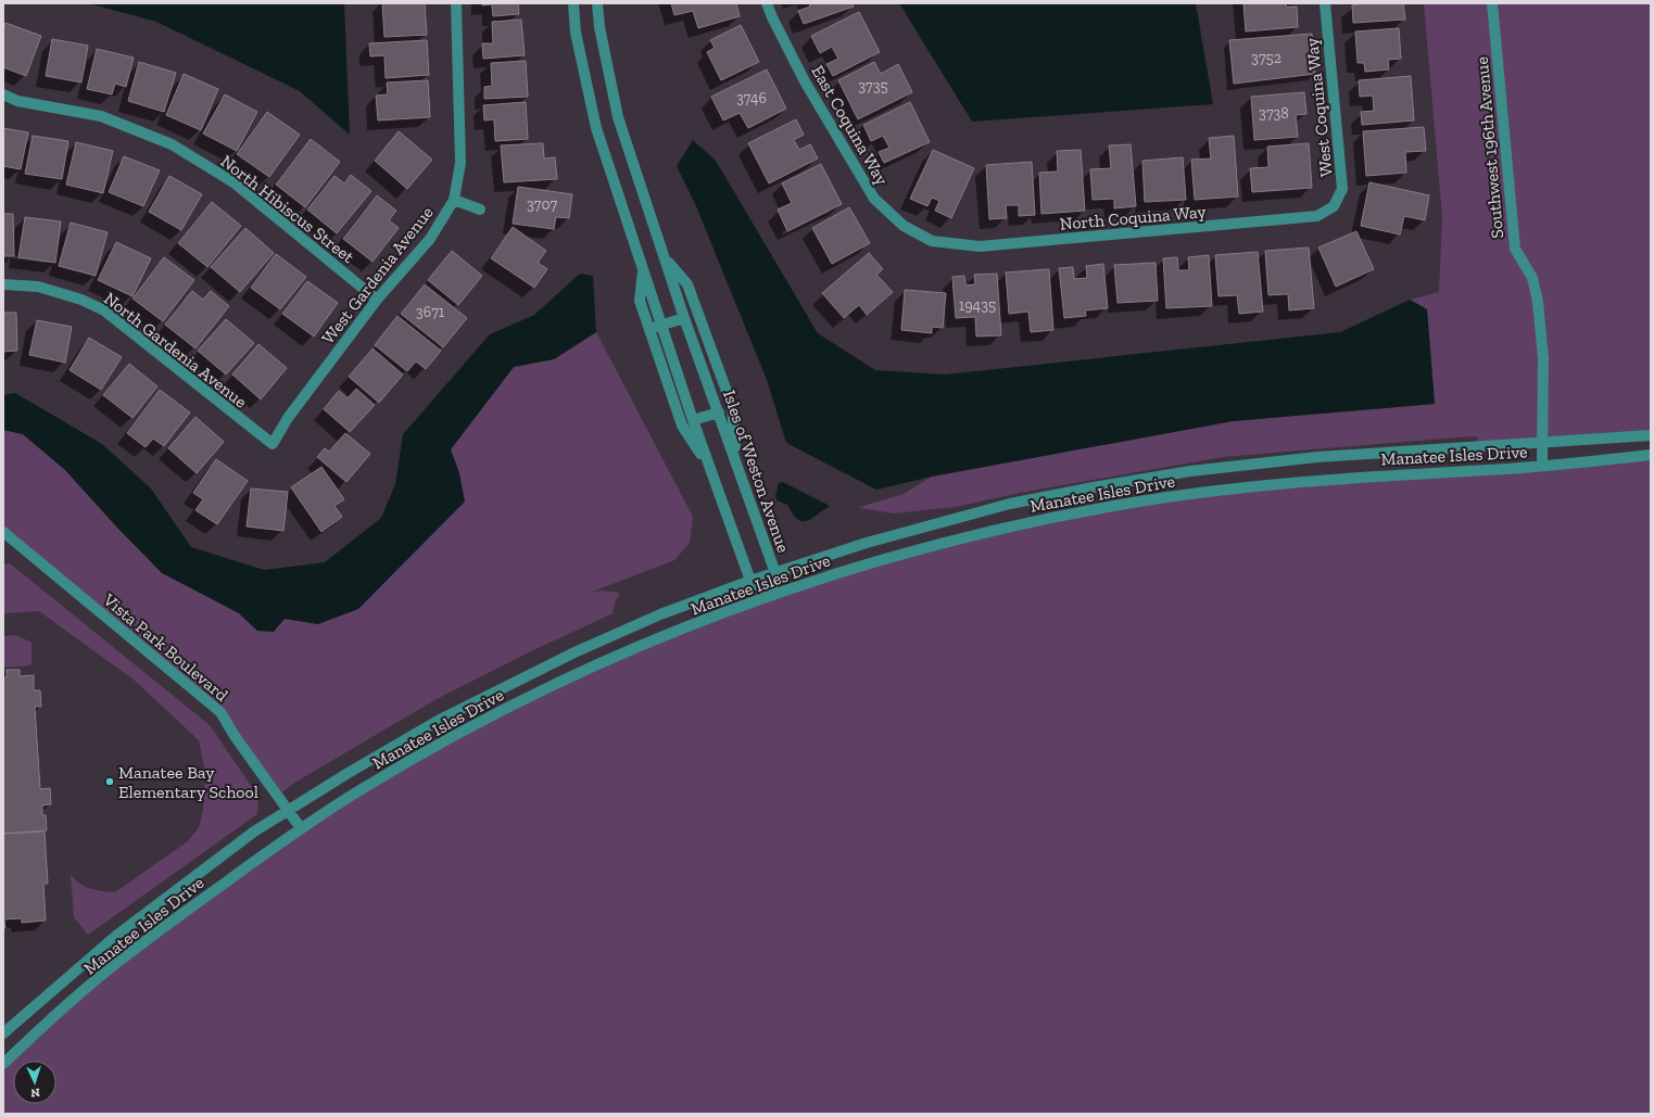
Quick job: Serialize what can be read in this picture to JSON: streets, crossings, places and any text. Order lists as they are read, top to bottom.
{
  "streets": {
    "street": [
      "West Coquina Way",
      "East Coquina Way",
      "Southwest 196th Avenue",
      "North Hibiscus Street",
      "North Coquina Way",
      "West Gardenia Avenue",
      "North Gardenia Avenue",
      "Manatee Isles Drive",
      "Isles of Weston Avenue",
      "Vista Park Boulevard"
    ]
  },
  "crossings": [
    ["West Coquina Way", "North Coquina Way"],
    ["East Coquina Way", "North Coquina Way"],
    ["Southwest 196th Avenue", "Manatee Isles Drive"],
    ["North Hibiscus Street", "West Gardenia Avenue"],
    ["West Gardenia Avenue", "North Gardenia Avenue"],
    ["Manatee Isles Drive", "Isles of Weston Avenue"],
    ["Manatee Isles Drive", "Vista Park Boulevard"]
  ],
  "places": ["Manatee Bay Elementary School"],
  "house_numbers": [
    "3752",
    "3735",
    "3746",
    "3738",
    "3707",
    "19435",
    "3671"
  ],
  "north": "bottom"
}
